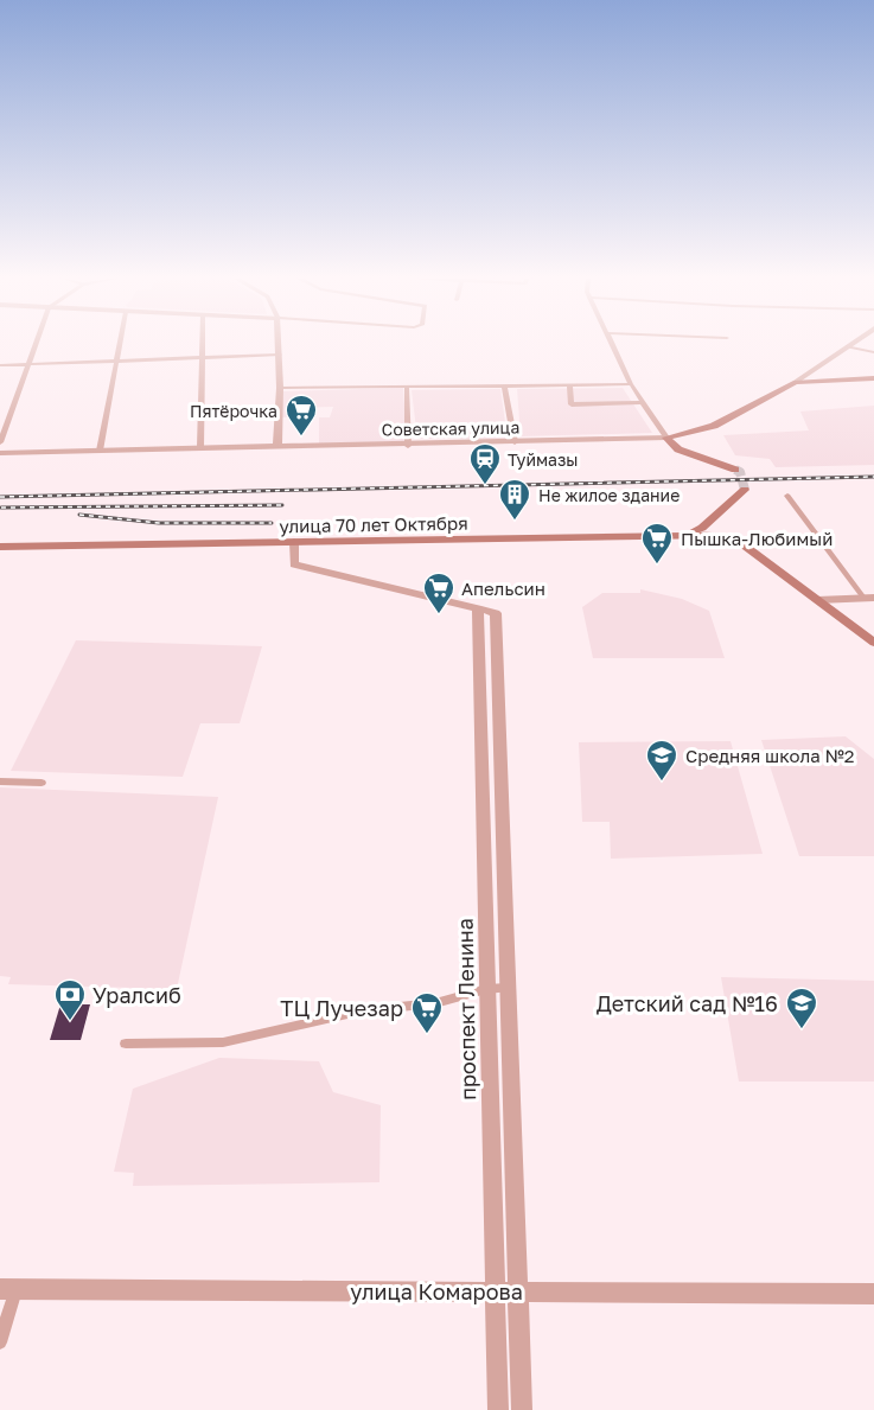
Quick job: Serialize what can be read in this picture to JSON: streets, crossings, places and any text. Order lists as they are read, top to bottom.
{
  "streets": {
    "main road": ["Советская улица", "улица 70 лет Октября"],
    "street": ["проспект Ленина", "улица Комарова"]
  },
  "crossings": [
    ["проспект Ленина", "улица Комарова"]
  ],
  "places": {
    "supermarket": [
      "Пятёрочка",
      "Пышка-Любимый",
      "Апельсин",
      "ТЦ Лучезар"
    ],
    "station": ["Туймазы"],
    "building": ["Не жилое здание"],
    "school or university": ["Средняя школа №2", "Детский сад №16"],
    "bank": ["Уралсиб"]
  }
}
